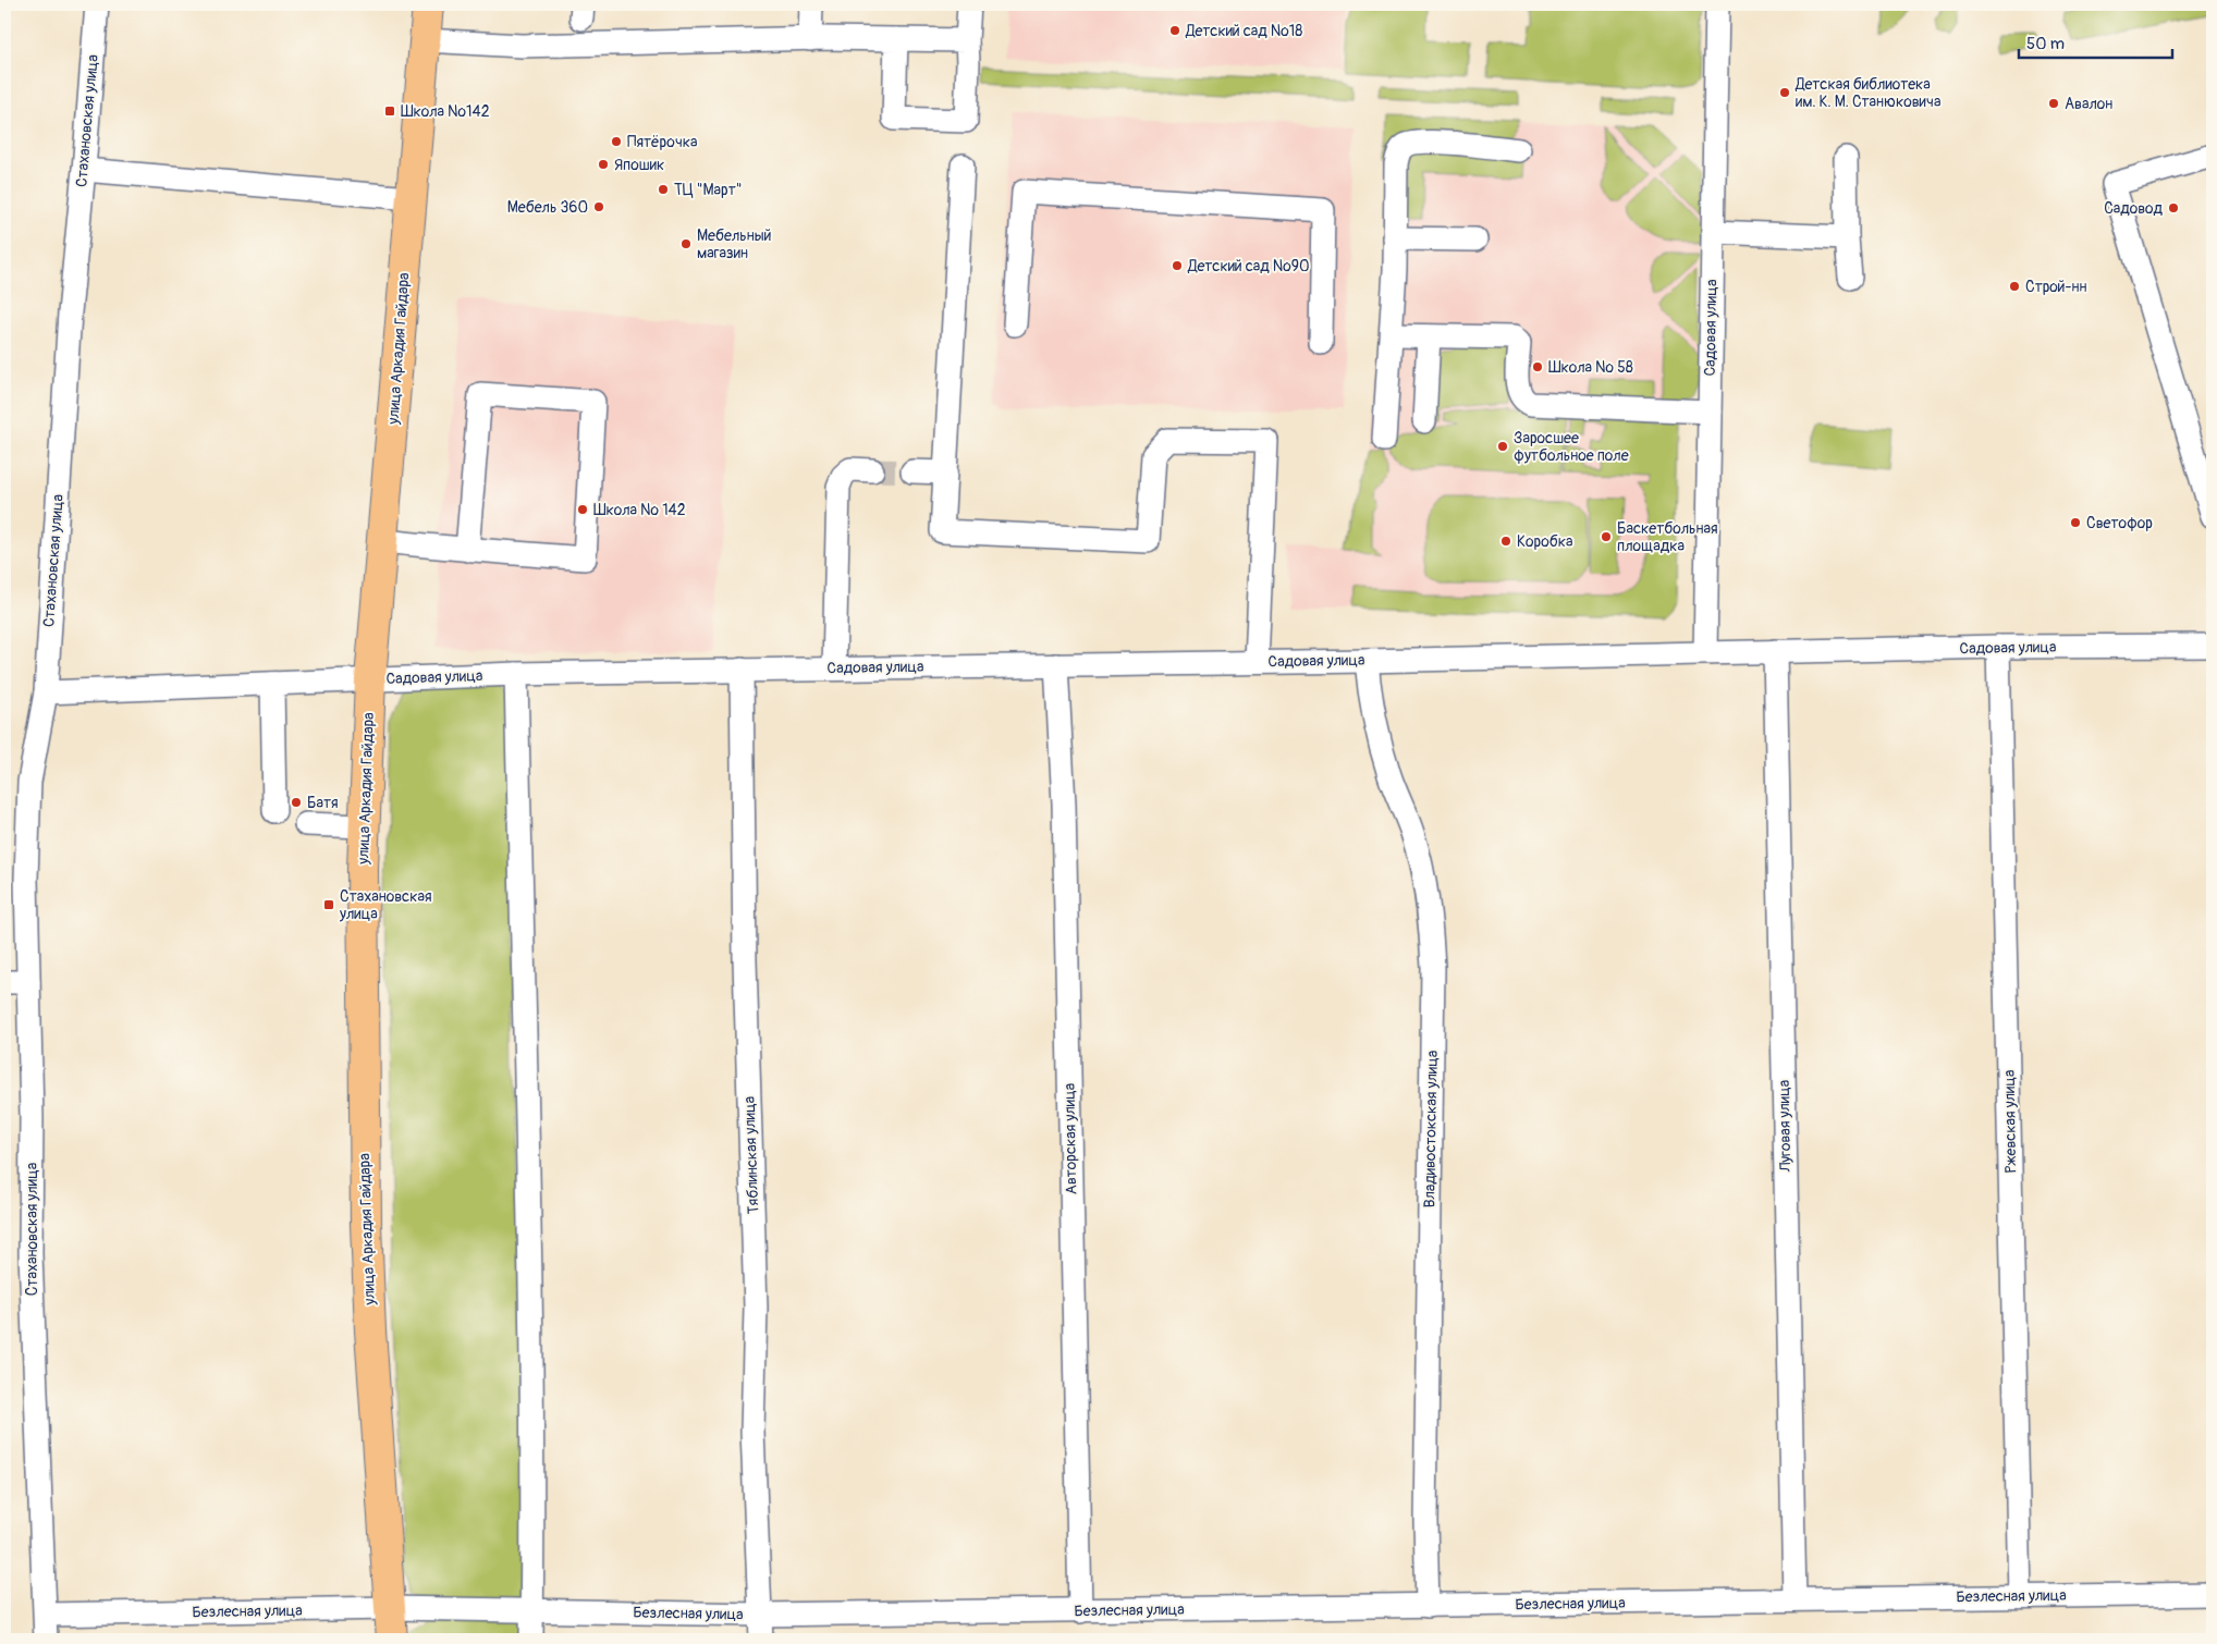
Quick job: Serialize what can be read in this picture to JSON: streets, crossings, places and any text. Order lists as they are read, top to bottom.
{
  "streets": {
    "main road": ["улица Аркадия Гайдара"],
    "street": [
      "Стахановская улица",
      "Садовая улица",
      "Ржевская улица",
      "Луговая улица",
      "Владивостокская улица",
      "Авторская улица",
      "Тяблинская улица",
      "Безлесная улица"
    ]
  },
  "crossings": [
    ["Стахановская улица", "Садовая улица"],
    ["Стахановская улица", "Безлесная улица"],
    ["Садовая улица", "улица Аркадия Гайдара"],
    ["Садовая улица", "Ржевская улица"],
    ["Садовая улица", "Луговая улица"],
    ["Садовая улица", "Владивостокская улица"],
    ["Садовая улица", "Авторская улица"],
    ["Садовая улица", "Тяблинская улица"],
    ["улица Аркадия Гайдара", "Безлесная улица"],
    ["Ржевская улица", "Безлесная улица"],
    ["Луговая улица", "Безлесная улица"],
    ["Владивостокская улица", "Безлесная улица"],
    ["Авторская улица", "Безлесная улица"],
    ["Тяблинская улица", "Безлесная улица"]
  ],
  "places": {
    "other": [
      "Детский сад №18",
      "Детская библиотека им. К. М. Станюковича",
      "Авалон",
      "Пятёрочка",
      "Япошик",
      "ТЦ \"Март\"",
      "Мебель 360",
      "Садовод",
      "Мебельный магазин",
      "Детский сад №90",
      "Строй-нн",
      "Школа № 58",
      "Заросшее футбольное поле",
      "Школа № 142",
      "Светофор",
      "Баскетбольная площадка",
      "Коробка",
      "Батя"
    ],
    "transit": ["Школа №142", "Стахановская улица"]
  },
  "scale_bar": "50 m"
}
